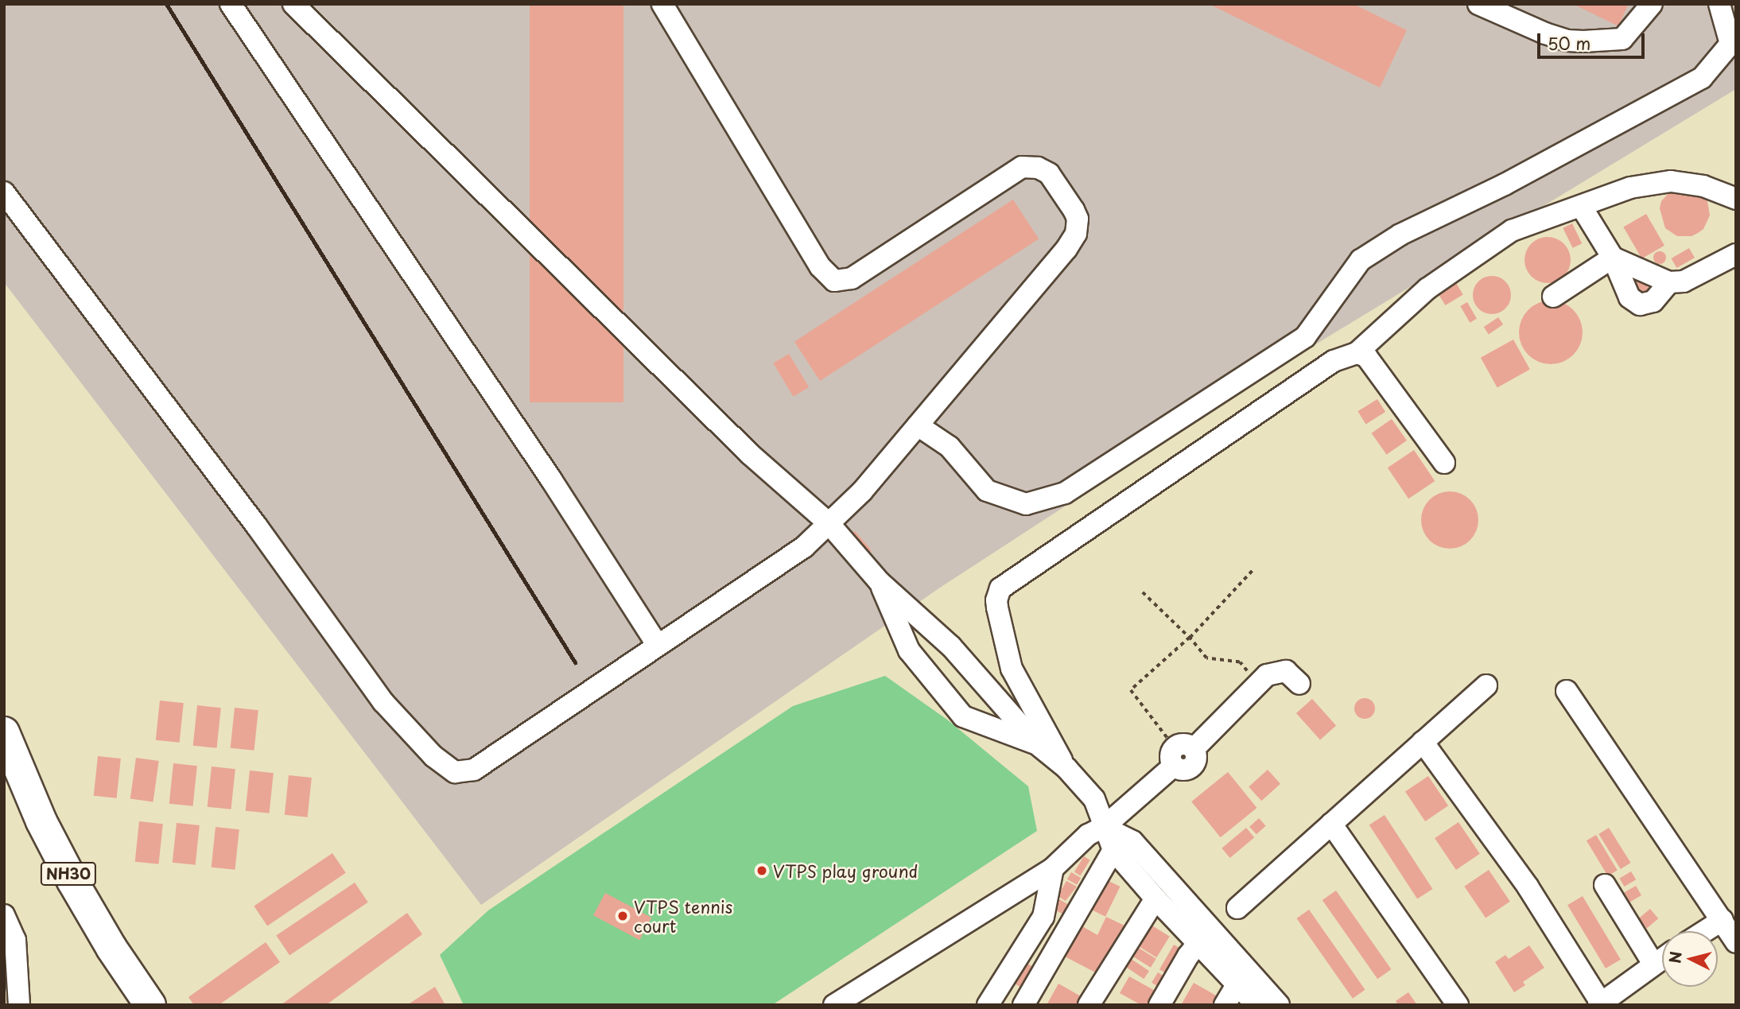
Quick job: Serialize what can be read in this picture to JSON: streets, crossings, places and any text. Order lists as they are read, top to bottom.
{
  "streets": {
    "highway": ["NH30"]
  },
  "places": ["VTPS play ground", "VTPS tennis court"],
  "scale_bar": "50 m",
  "north": "left"
}
